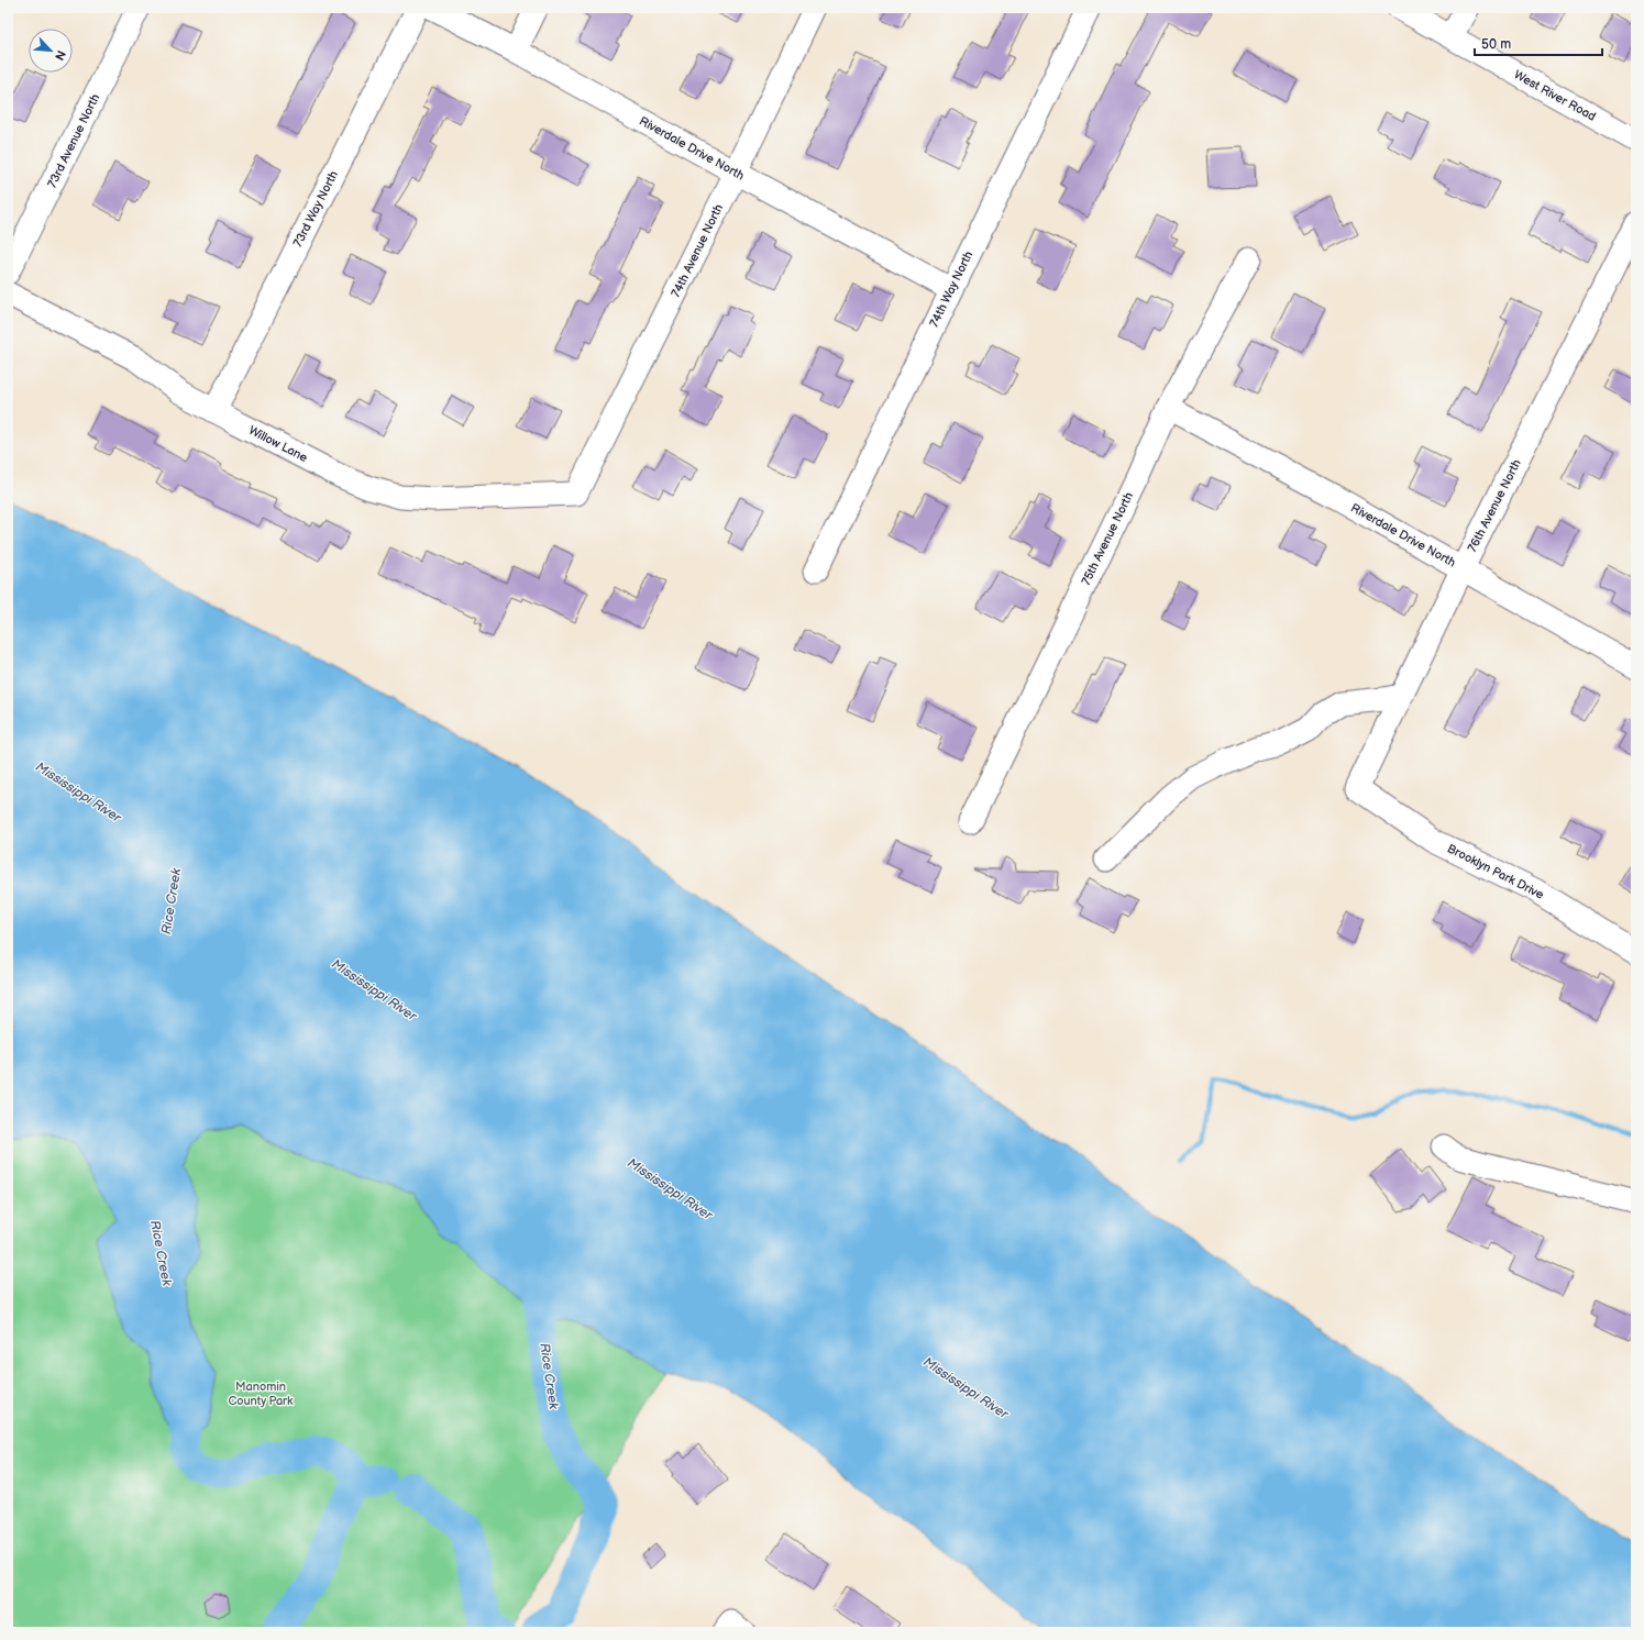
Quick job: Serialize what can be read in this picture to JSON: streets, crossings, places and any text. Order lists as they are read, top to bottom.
{
  "streets": {
    "street": [
      "West River Road",
      "73rd Avenue North",
      "Riverdale Drive North",
      "73rd Way North",
      "74th Avenue North",
      "74th Way North",
      "Willow Lane",
      "76th Avenue North",
      "75th Avenue North",
      "Brooklyn Park Drive"
    ]
  },
  "crossings": [
    ["Riverdale Drive North", "74th Avenue North"],
    ["Riverdale Drive North", "74th Way North"],
    ["Riverdale Drive North", "76th Avenue North"],
    ["Riverdale Drive North", "75th Avenue North"],
    ["73rd Way North", "Willow Lane"],
    ["74th Avenue North", "Willow Lane"],
    ["76th Avenue North", "Brooklyn Park Drive"]
  ],
  "water": ["Mississippi River", "Rice Creek"],
  "parks": ["Manomin County Park"],
  "scale_bar": "50 m",
  "north": "bottom right"
}
